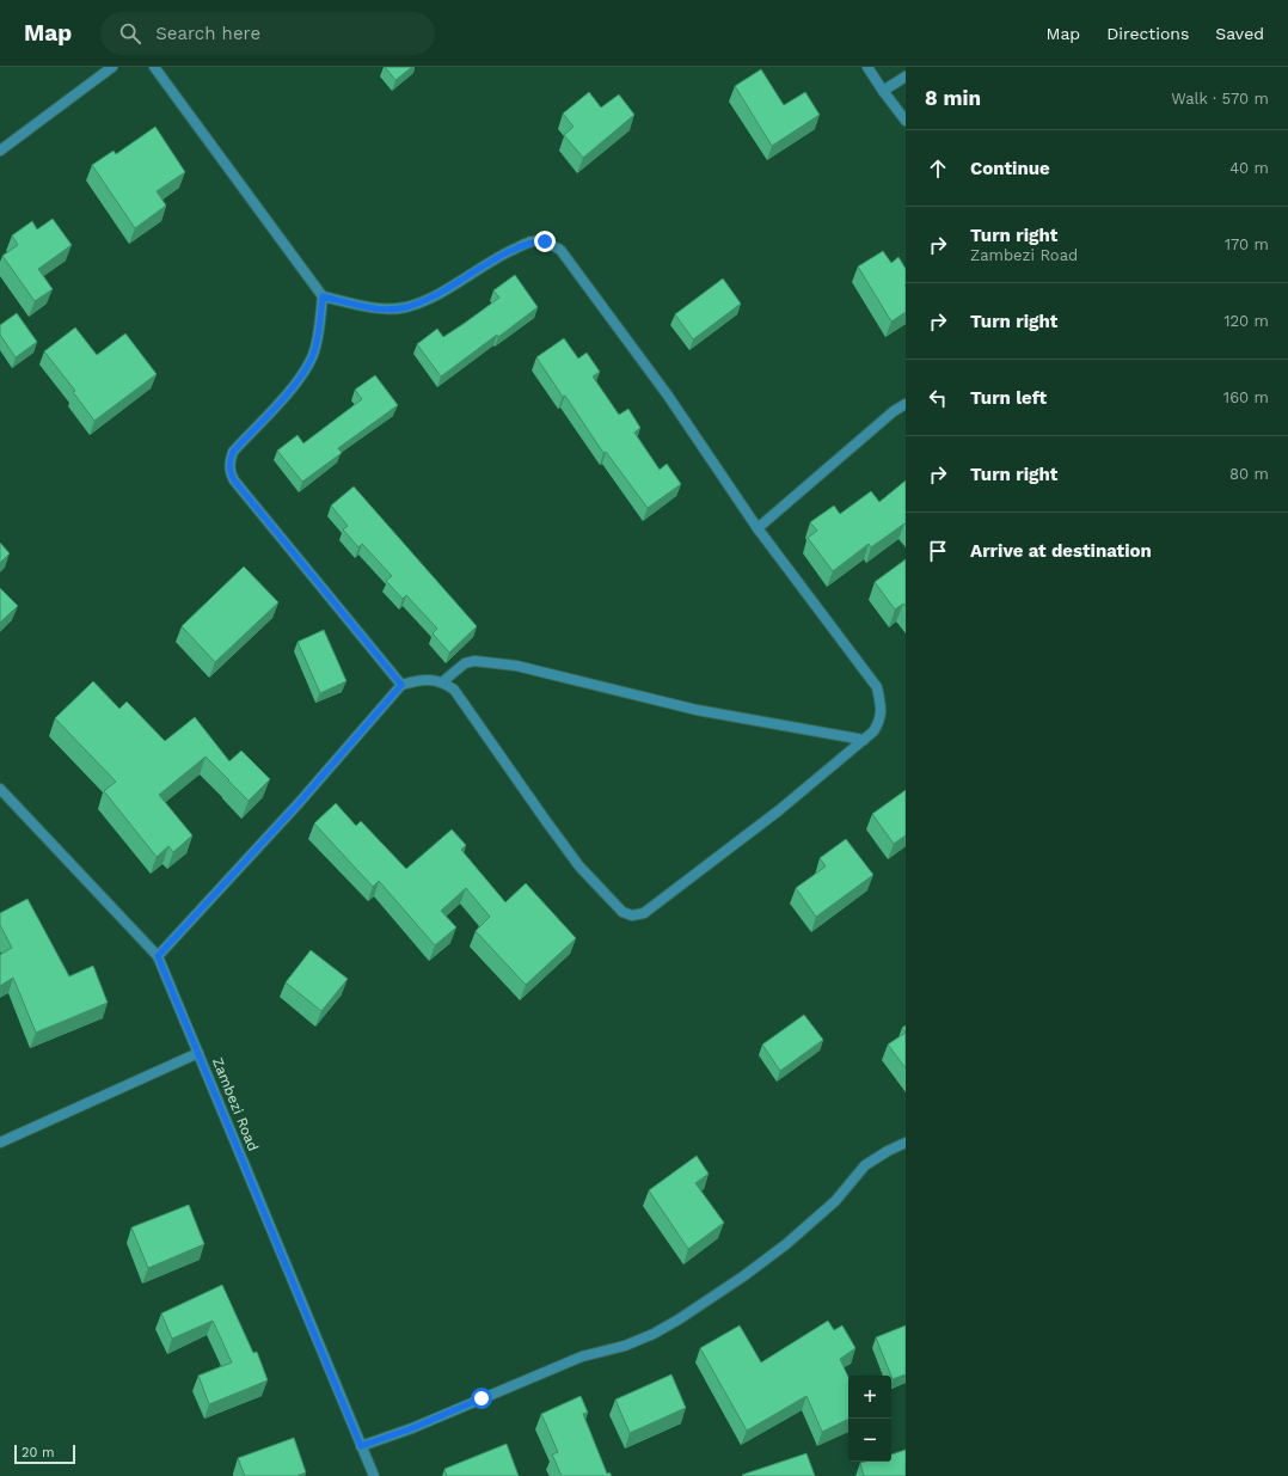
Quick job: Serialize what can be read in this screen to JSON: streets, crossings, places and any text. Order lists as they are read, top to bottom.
{
  "streets": {
    "street": ["Zambezi Road"]
  },
  "scale_bar": "20 m",
  "page": {
    "header": "Map",
    "search": "Search here",
    "nav": ["Map", "Directions", "Saved"],
    "heading": ["8 min", "Walk · 570 m"],
    "list": [
      ["Continue", "40 m"],
      ["Turn right", "Zambezi Road", "170 m"],
      ["Turn right", "120 m"],
      ["Turn left", "160 m"],
      ["Turn right", "80 m"],
      "Arrive at destination"
    ],
    "map_buttons": ["+", "−"],
    "scale": "20 m"
  }
}
